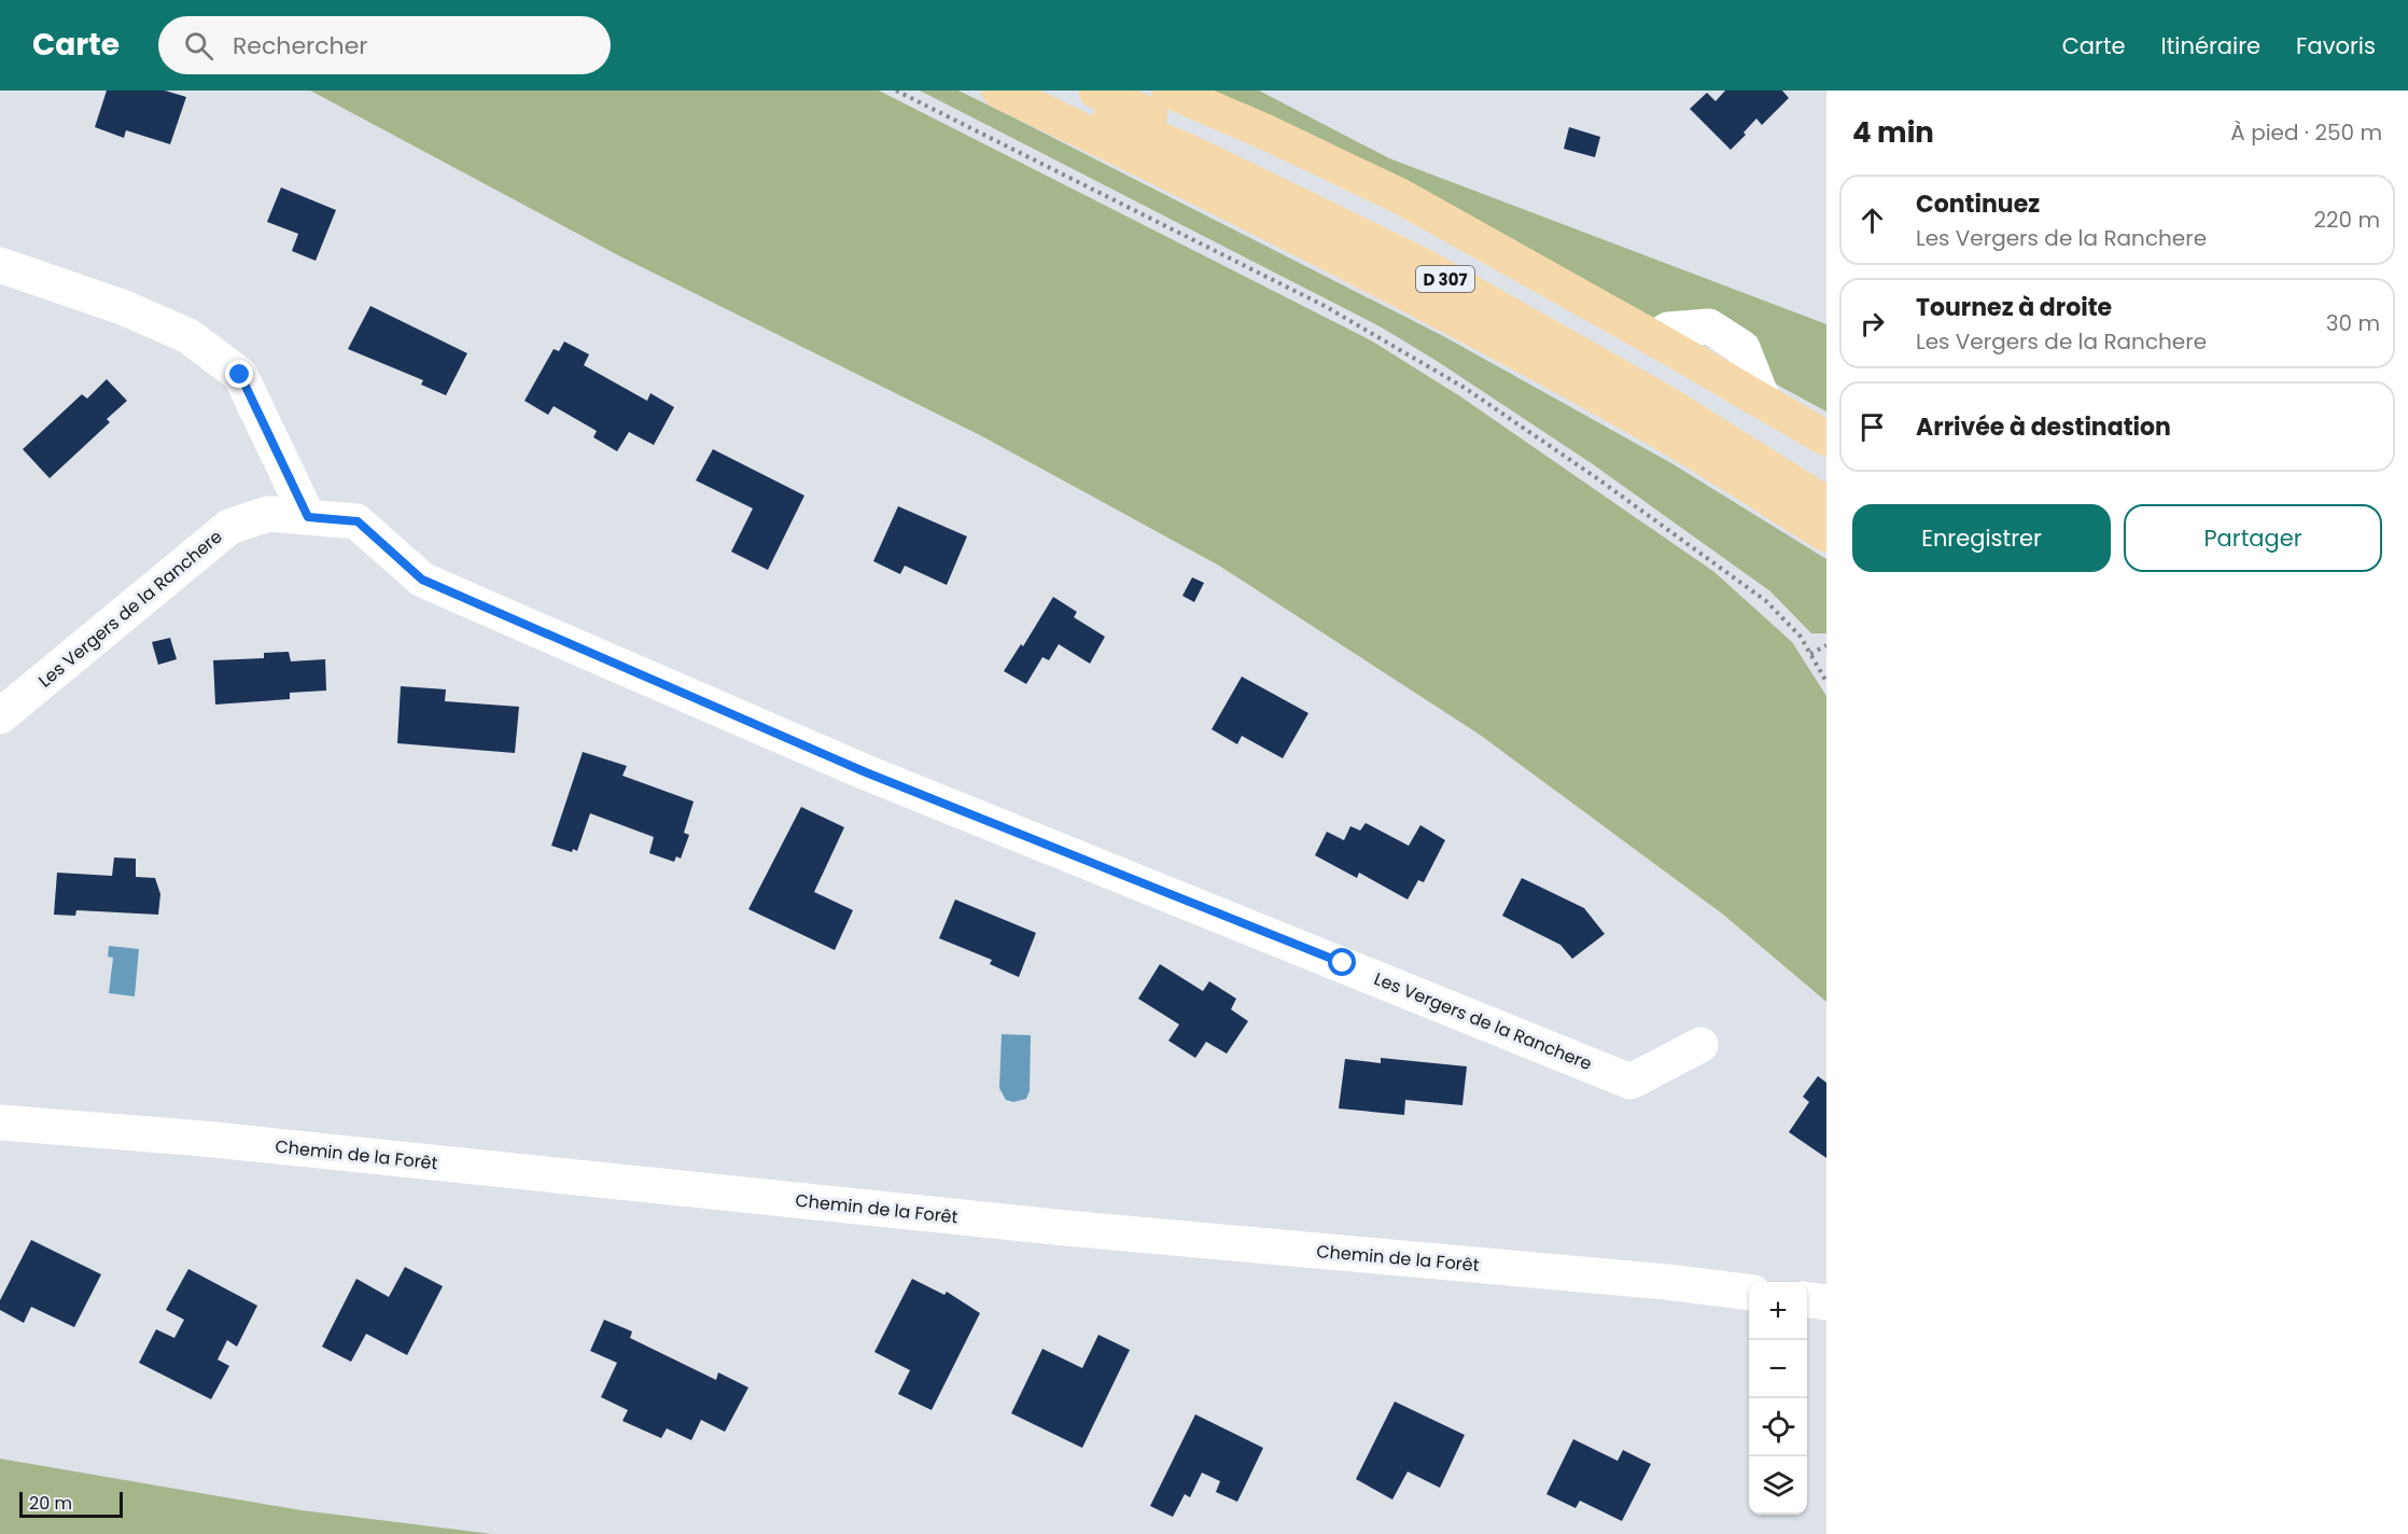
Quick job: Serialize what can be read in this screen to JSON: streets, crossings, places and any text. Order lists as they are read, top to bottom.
{
  "streets": {
    "main road": ["D 307"],
    "street": ["Les Vergers de la Ranchere", "Chemin de la Forêt"]
  },
  "scale_bar": "20 m",
  "page": {
    "header": "Carte",
    "search": "Rechercher",
    "nav": ["Carte", "Itinéraire", "Favoris"],
    "heading": ["4 min", "À pied · 250 m"],
    "list": [
      ["Continuez", "Les Vergers de la Ranchere", "220 m"],
      ["Tournez à droite", "Les Vergers de la Ranchere", "30 m"],
      "Arrivée à destination"
    ],
    "buttons": ["Enregistrer", "Partager"],
    "map_buttons": ["+", "−"],
    "scale": "20 m"
  }
}
